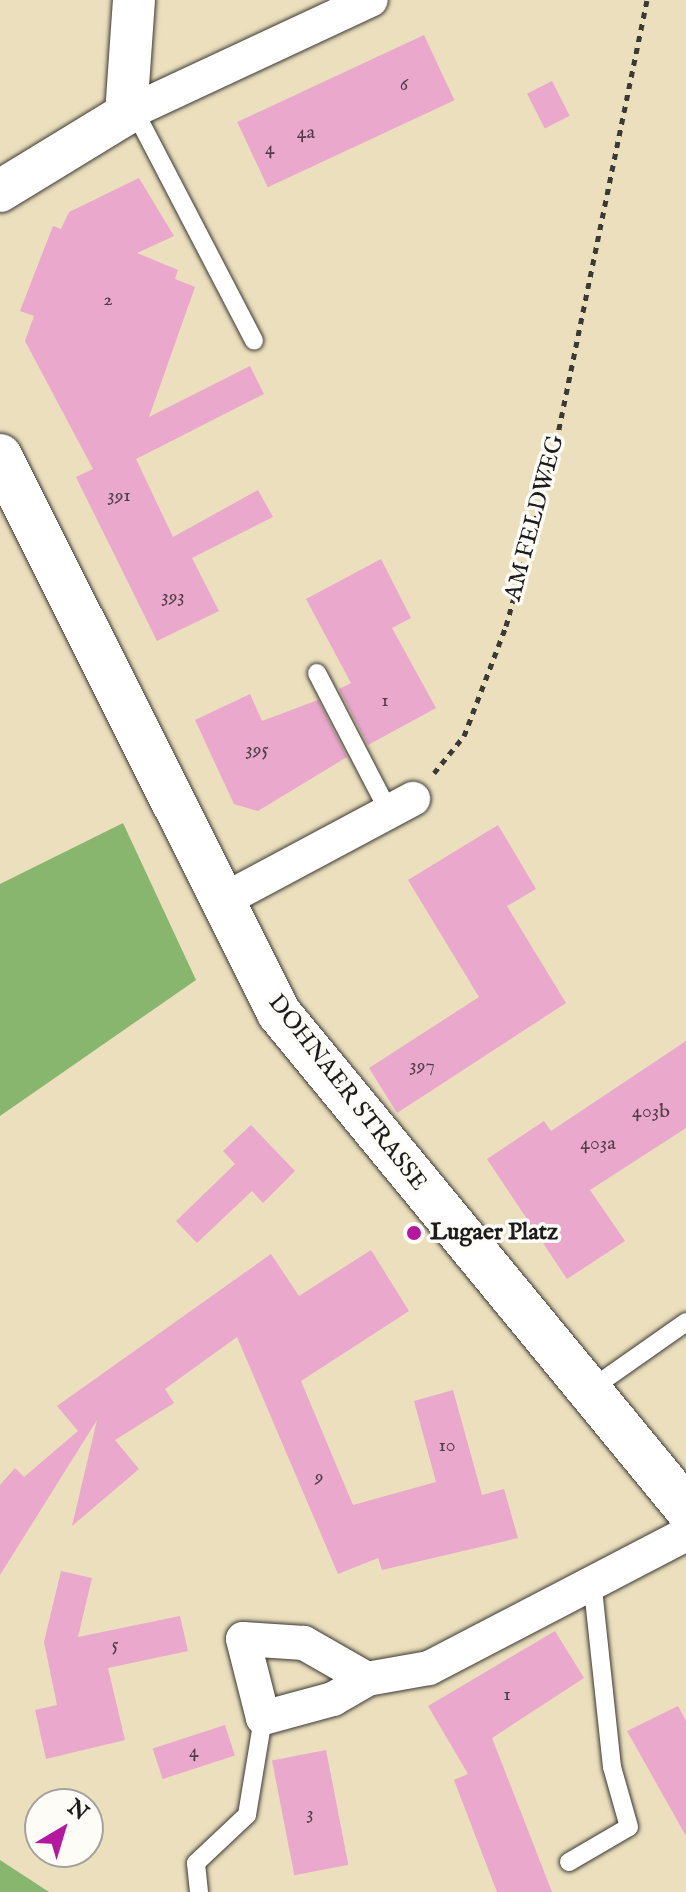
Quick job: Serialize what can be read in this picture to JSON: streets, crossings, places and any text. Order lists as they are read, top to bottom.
{
  "streets": {
    "main road": ["DOHNAER STRASSE"],
    "path": ["AM FELDWEG"]
  },
  "places": ["Lugaer Platz"],
  "house_numbers": [
    "6",
    "4a",
    "4",
    "2",
    "391",
    "393",
    "1",
    "395",
    "397",
    "403b",
    "403a",
    "10",
    "9",
    "5",
    "1",
    "4",
    "3"
  ],
  "north": "top right"
}
